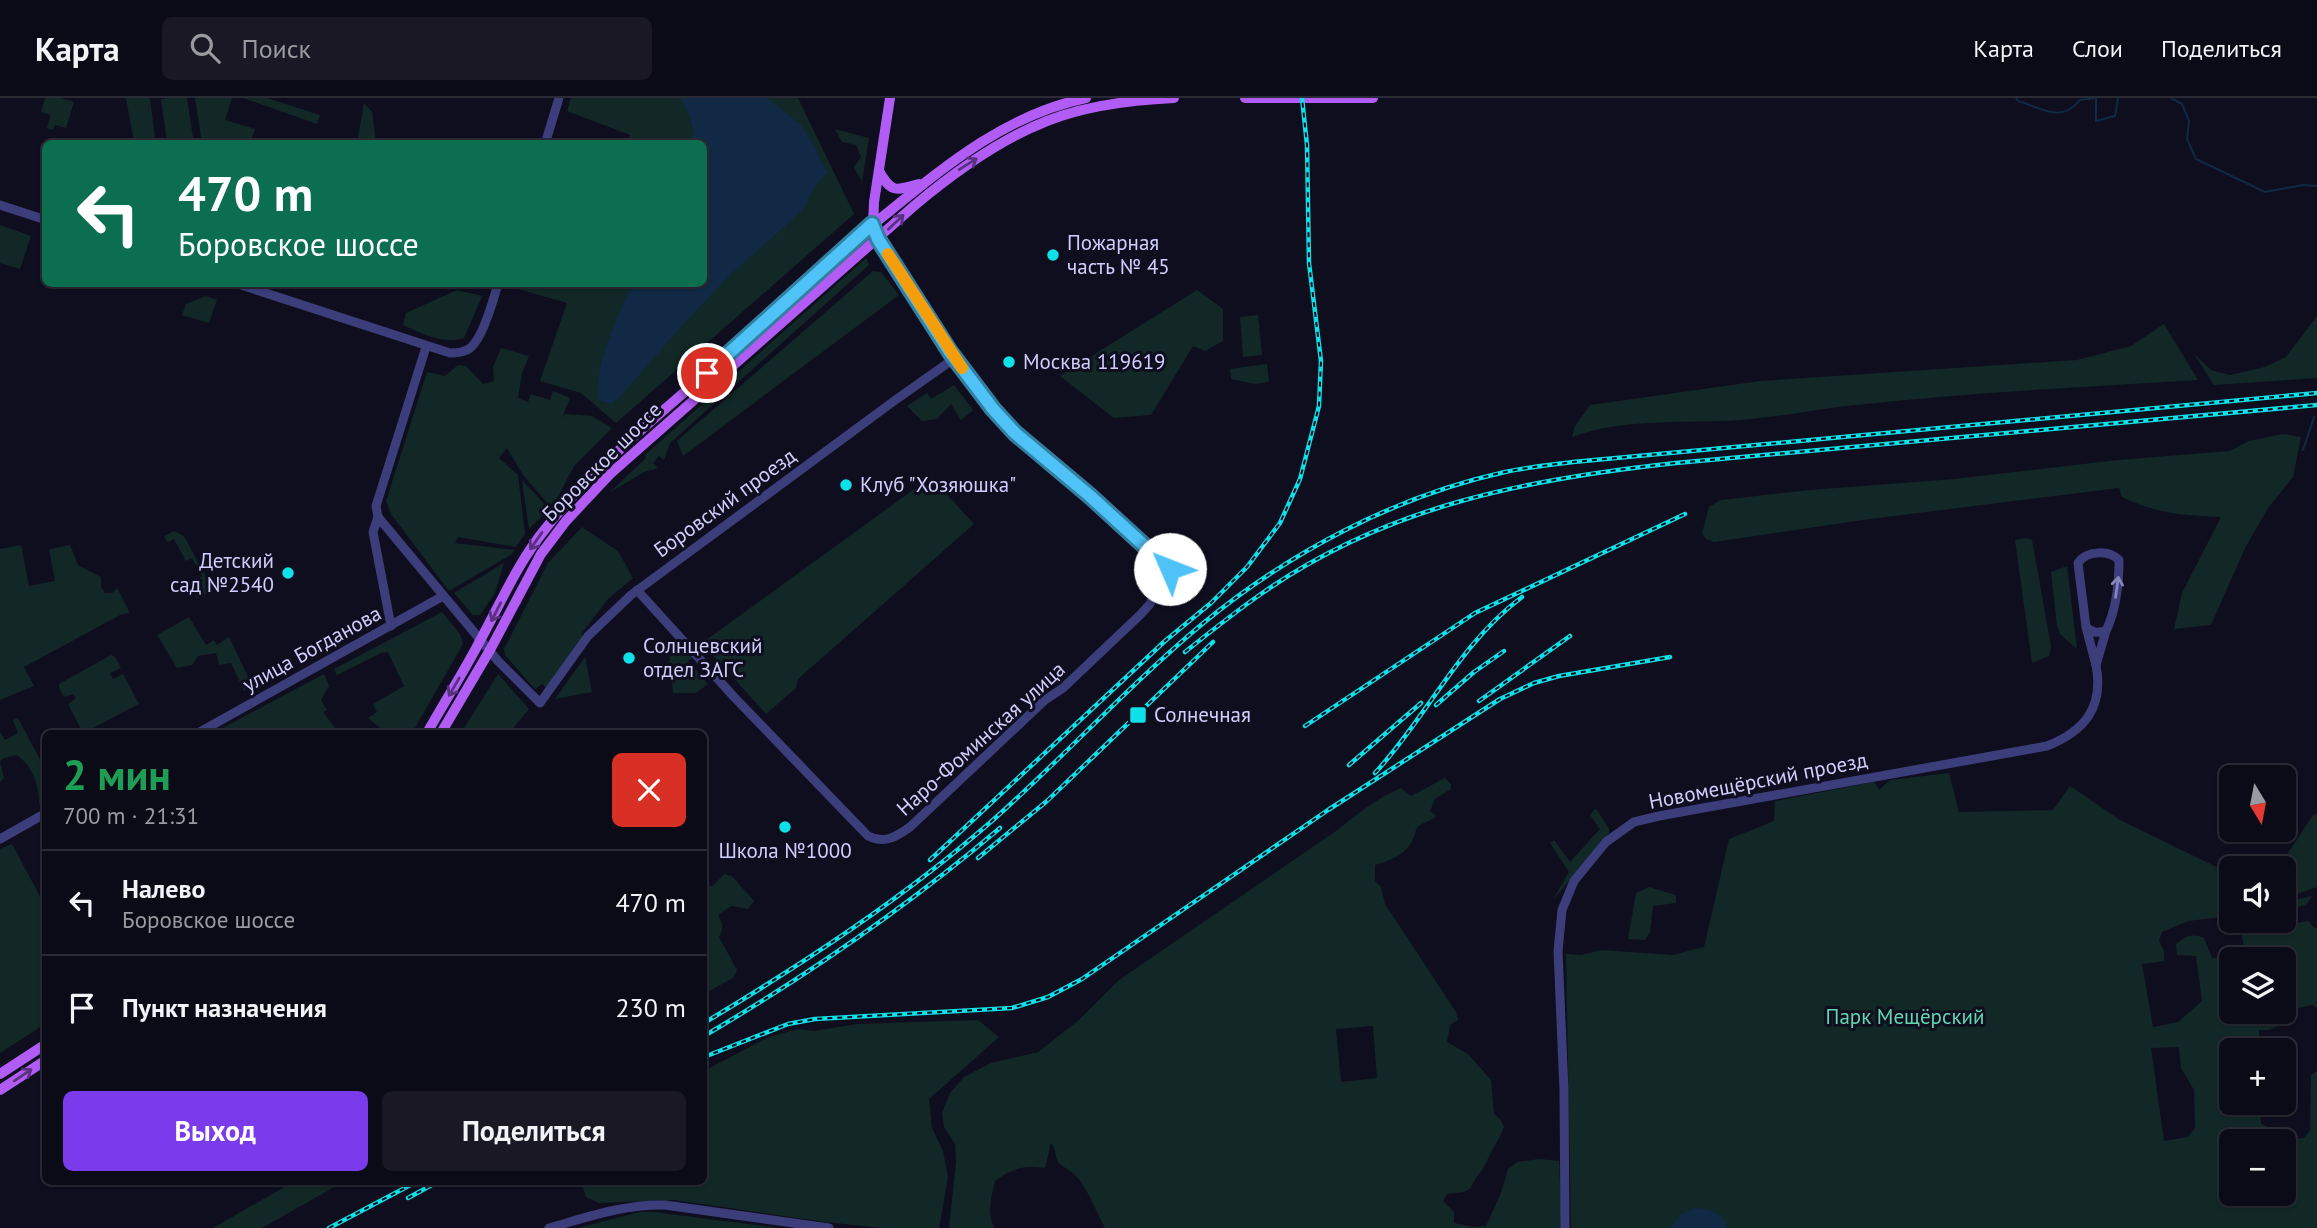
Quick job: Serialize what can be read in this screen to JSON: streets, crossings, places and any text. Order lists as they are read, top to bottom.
{
  "streets": {
    "main road": ["Боровское шоссе"],
    "street": [
      "Боровский проезд",
      "улица Богданова",
      "Наро-Фоминская улица",
      "Новомещёрский проезд"
    ]
  },
  "crossings": [
    ["Боровское шоссе", "Боровский проезд"],
    ["Боровский проезд", "Наро-Фоминская улица"]
  ],
  "parks": ["Парк Мещёрский"],
  "places": {
    "other": [
      "Пожарная часть № 45",
      "Москва 119619",
      "Клуб \"Хозяюшка\"",
      "Детский сад №2540",
      "Солнцевский отдел ЗАГС",
      "Школа №1000"
    ],
    "transit": ["Солнечная"]
  },
  "north": "bottom",
  "page": {
    "header": "Карта",
    "search": "Поиск",
    "nav": ["Карта", "Слои", "Поделиться"],
    "turn": ["470 m", "Боровское шоссе"],
    "heading": ["2 мин", "700 m · 21:31"],
    "map_buttons": ["+", "−"],
    "list": [
      {
        "name": "Налево",
        "note": "Боровское шоссе",
        "value": "470 m"
      },
      {
        "name": "Пункт назначения",
        "value": "230 m"
      }
    ],
    "buttons": ["Выход", "Поделиться"]
  }
}
